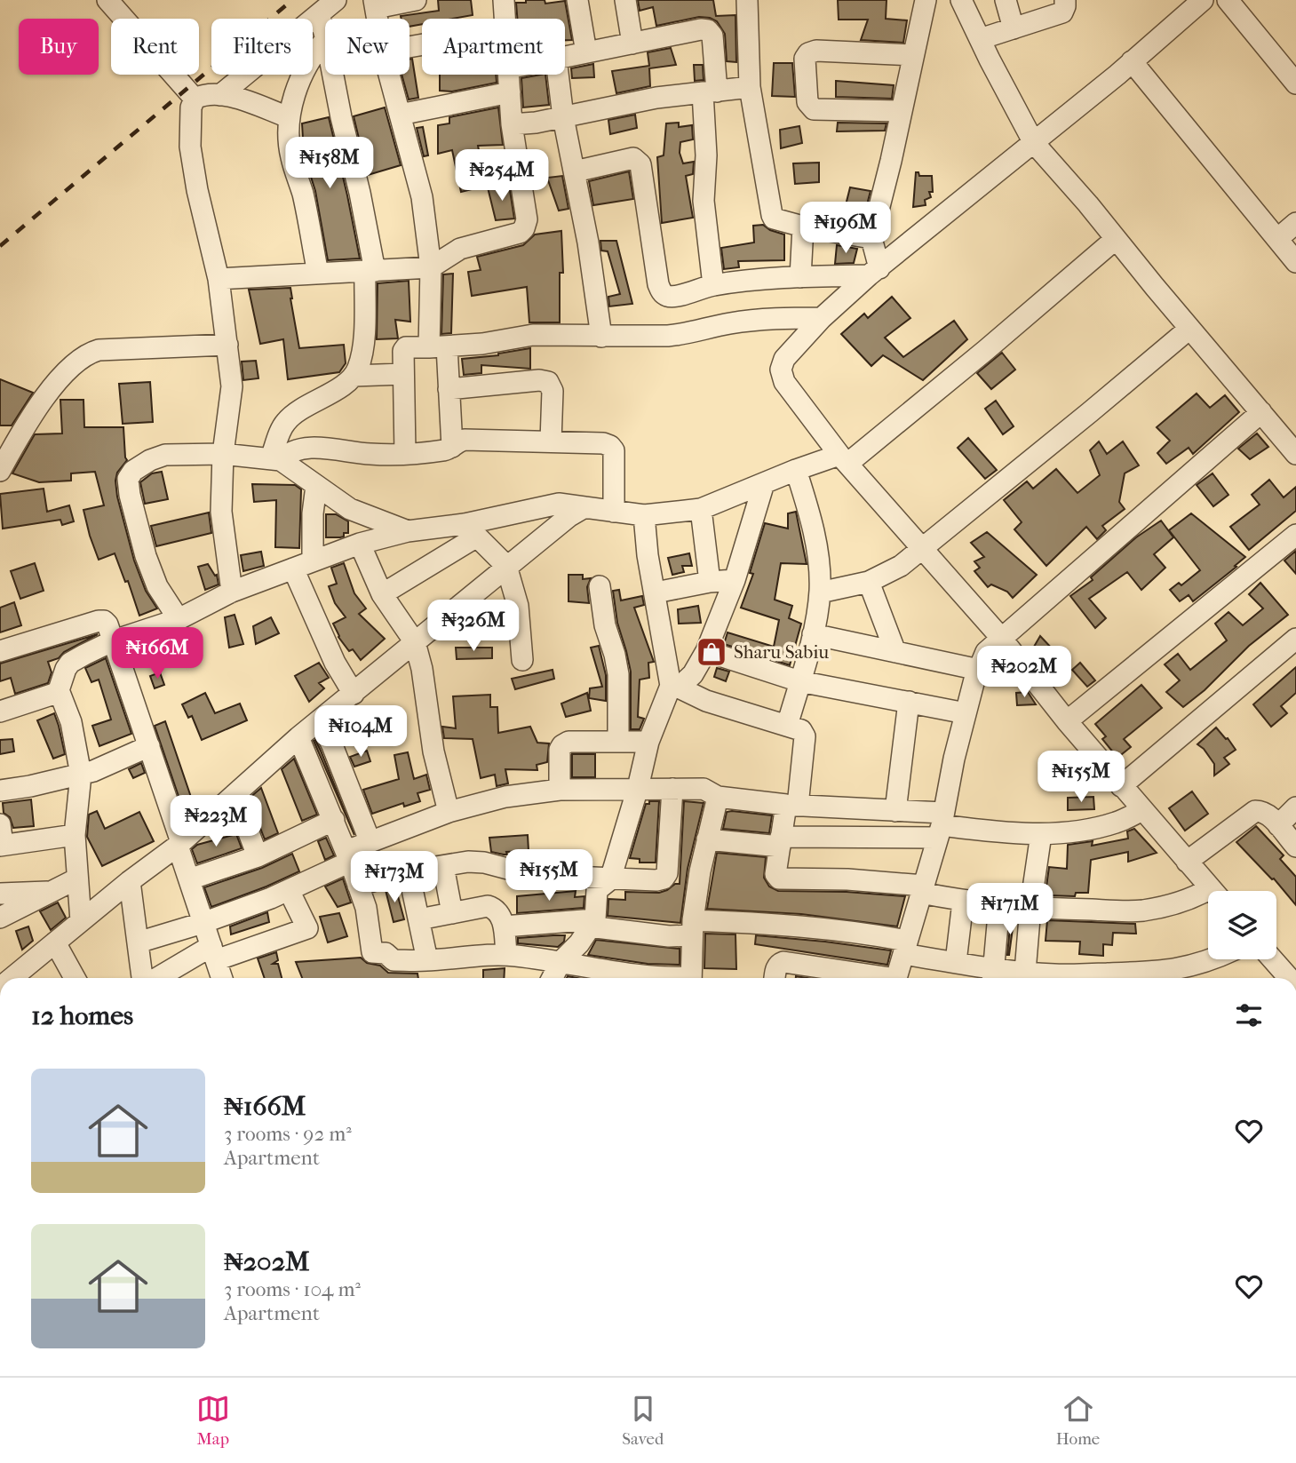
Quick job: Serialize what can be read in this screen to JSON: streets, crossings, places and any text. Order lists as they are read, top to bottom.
{
  "places": {
    "shop": ["Sharu Sabiu"]
  },
  "page": {
    "chip": [
      "Buy",
      "Rent",
      "Filters",
      "New",
      "Apartment"
    ],
    "price": [
      "₦158M",
      "₦254M",
      "₦196M",
      "₦326M",
      "₦166M",
      "₦202M",
      "₦104M",
      "₦155M",
      "₦223M",
      "₦155M",
      "₦173M",
      "₦171M"
    ],
    "heading": "12 homes",
    "list": [
      {
        "name": "₦166M",
        "note": "3 rooms · 92 m² · Apartment"
      },
      {
        "name": "₦202M",
        "note": "3 rooms · 104 m² · Apartment"
      }
    ],
    "tabs": ["Map", "Saved", "Home"]
  }
}
